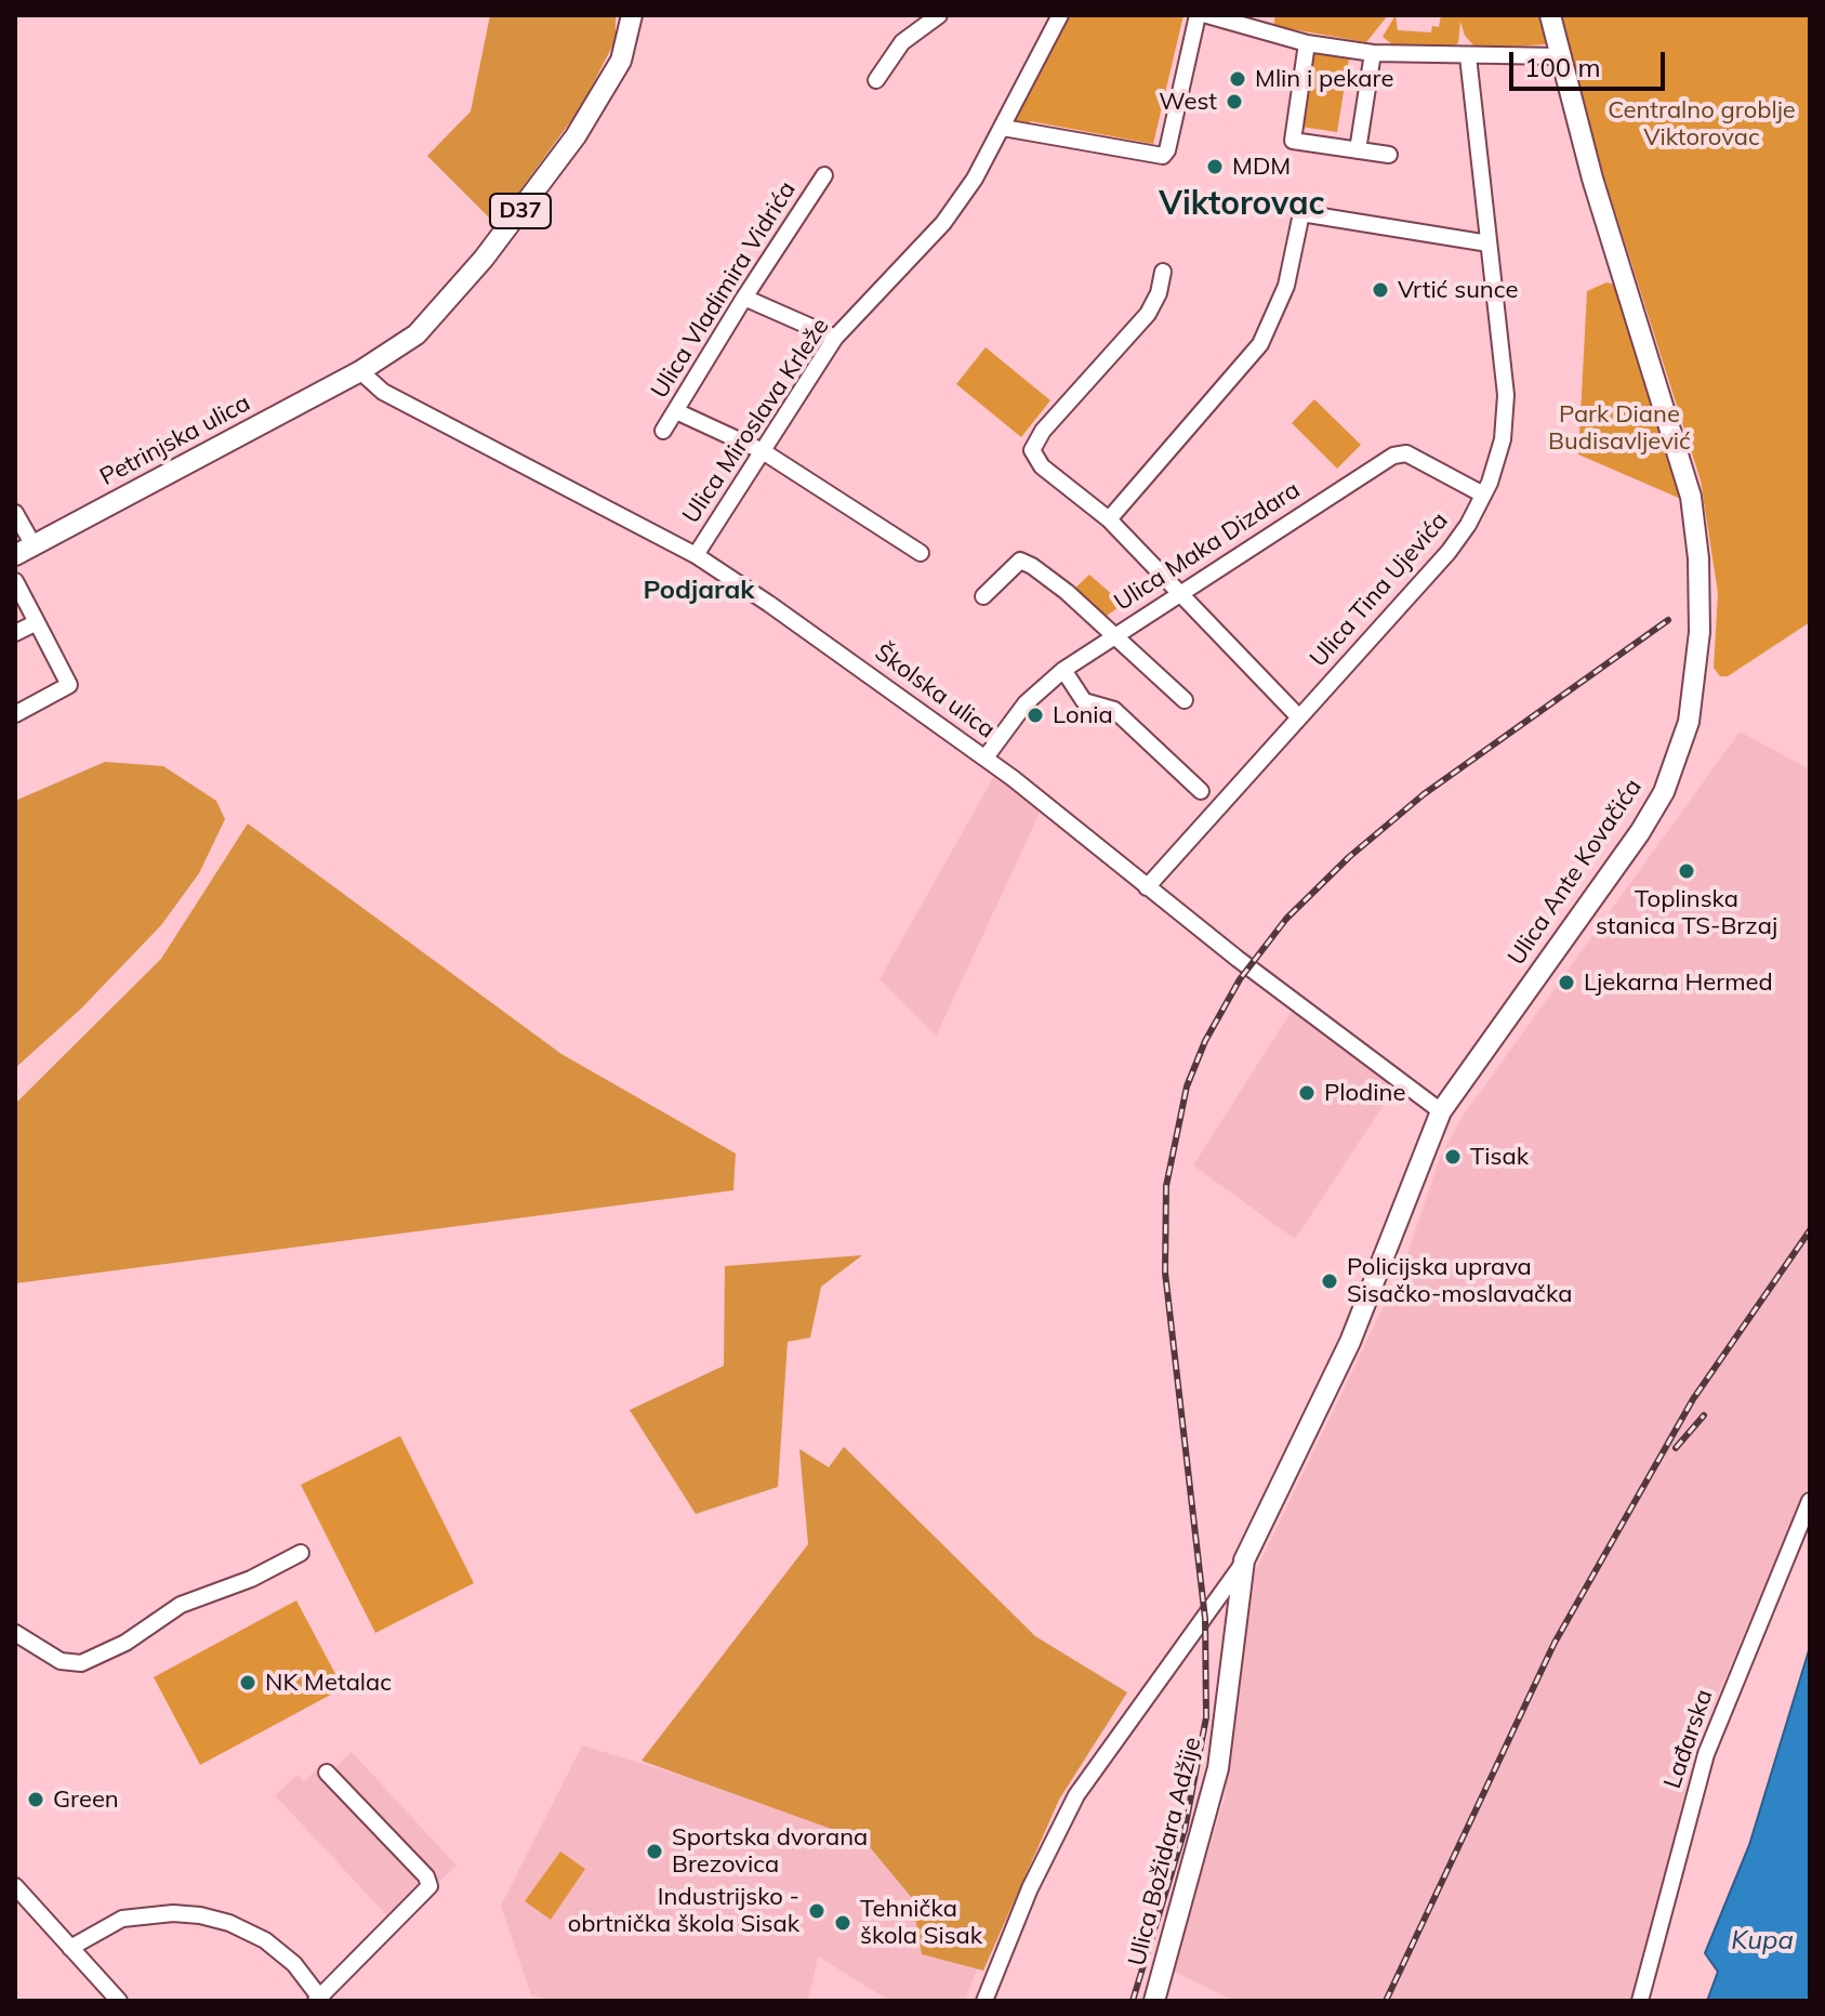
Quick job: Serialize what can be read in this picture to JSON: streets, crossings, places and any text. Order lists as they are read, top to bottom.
{
  "streets": {
    "main road": [
      "D37",
      "Petrinjska ulica",
      "Ulica Ante Kovačića",
      "Ulica Božidara Adžije"
    ],
    "street": [
      "Ulica Vladimira Vidrića",
      "Ulica Miroslava Krleže",
      "Ulica Maka Dizdara",
      "Ulica Tina Ujevića",
      "Školska ulica",
      "Lađarska"
    ]
  },
  "crossings": [
    ["D37", "Petrinjska ulica"],
    ["D37", "Školska ulica"],
    ["Ulica Miroslava Krleže", "Školska ulica"],
    ["Petrinjska ulica", "Školska ulica"],
    ["Ulica Maka Dizdara", "Ulica Tina Ujevića"],
    ["Ulica Maka Dizdara", "Školska ulica"],
    ["Ulica Tina Ujevića", "Školska ulica"],
    ["Školska ulica", "Ulica Ante Kovačića"],
    ["Ulica Ante Kovačića", "Ulica Božidara Adžije"]
  ],
  "districts": ["Viktorovac", "Podjarak"],
  "water": ["Kupa"],
  "parks": ["Centralno groblje Viktorovac", "Park Diane Budisavljević"],
  "places": [
    "Mlin i pekare",
    "West",
    "MDM",
    "Vrtić sunce",
    "Lonia",
    "Toplinska stanica TS-Brzaj",
    "Ljekarna Hermed",
    "Plodine",
    "Tisak",
    "Policijska uprava Sisačko-moslavačka",
    "NK Metalac",
    "Green",
    "Sportska dvorana Brezovica",
    "Industrijsko - obrtnička škola Sisak",
    "Tehnička škola Sisak"
  ],
  "scale_bar": "100 m"
}
